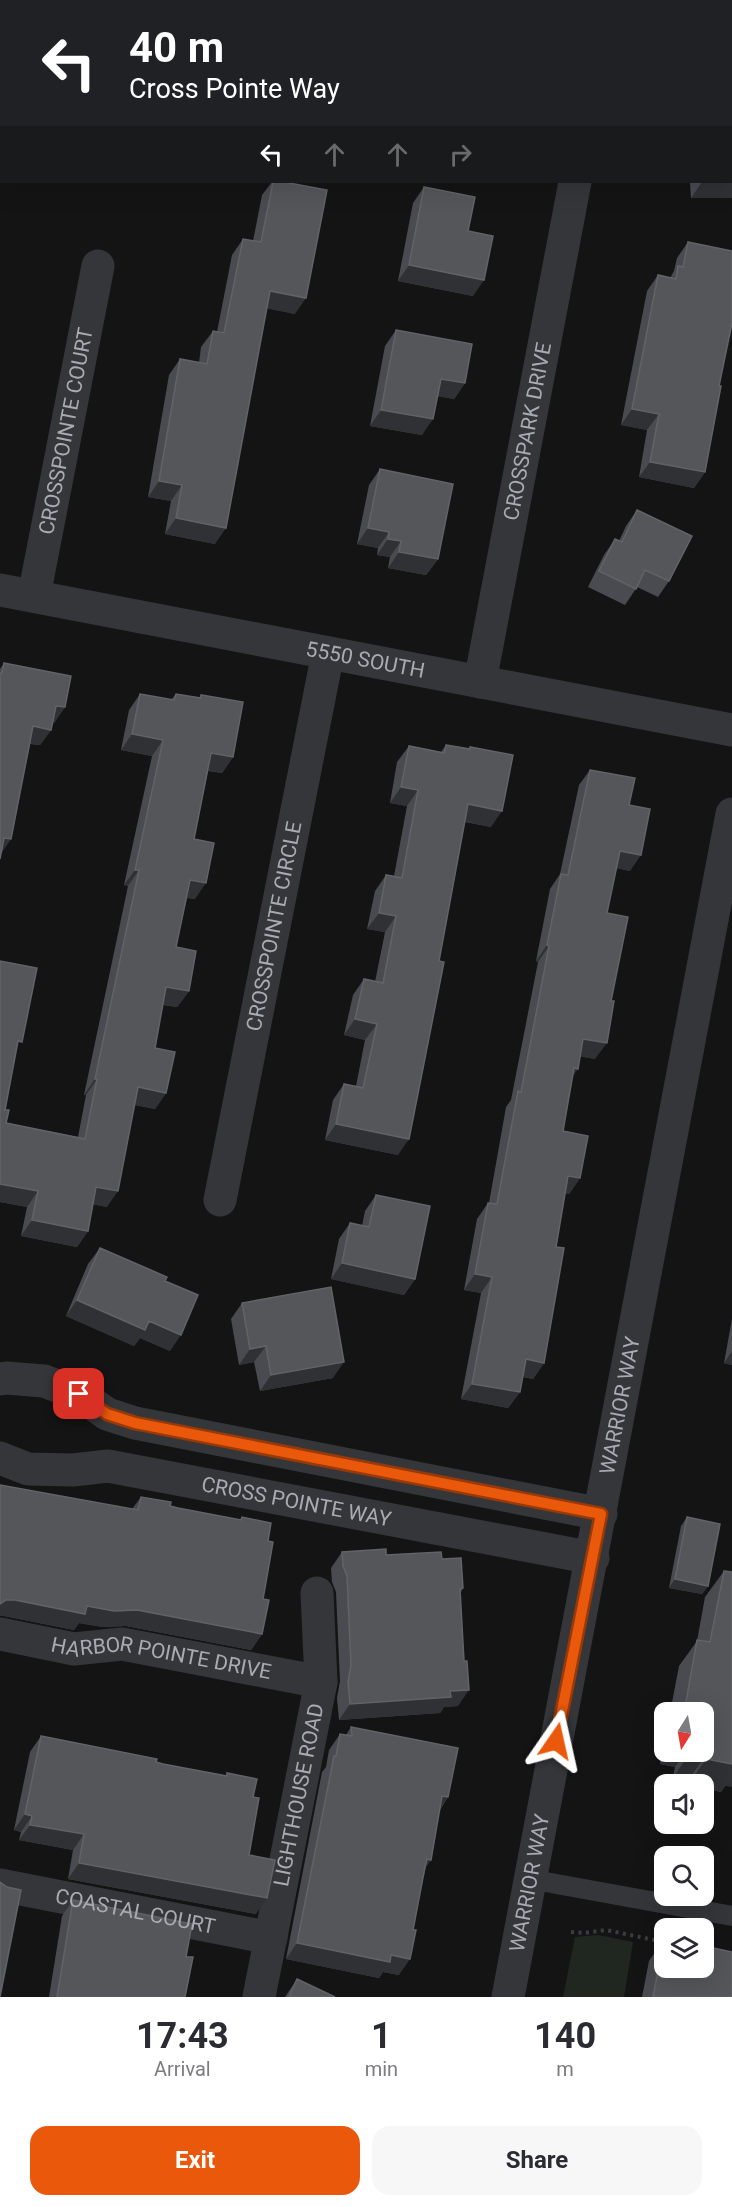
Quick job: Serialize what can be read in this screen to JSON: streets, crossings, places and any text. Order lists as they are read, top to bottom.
{
  "streets": {
    "street": [
      "CROSSPOINTE COURT",
      "CROSSPARK DRIVE",
      "5550 SOUTH",
      "CROSSPOINTE CIRCLE",
      "WARRIOR WAY",
      "CROSS POINTE WAY",
      "HARBOR POINTE DRIVE",
      "LIGHTHOUSE ROAD",
      "COASTAL COURT"
    ]
  },
  "crossings": [
    ["CROSSPOINTE COURT", "5550 SOUTH"],
    ["CROSSPARK DRIVE", "5550 SOUTH"],
    ["5550 SOUTH", "CROSSPOINTE CIRCLE"],
    ["WARRIOR WAY", "CROSS POINTE WAY"],
    ["HARBOR POINTE DRIVE", "LIGHTHOUSE ROAD"],
    ["LIGHTHOUSE ROAD", "COASTAL COURT"]
  ],
  "north": "bottom",
  "page": {
    "turn": ["40 m", "Cross Pointe Way"],
    "eta": [
      "17:43",
      "Arrival",
      "1",
      "min",
      "140",
      "m"
    ],
    "buttons": ["Exit", "Share"]
  }
}
